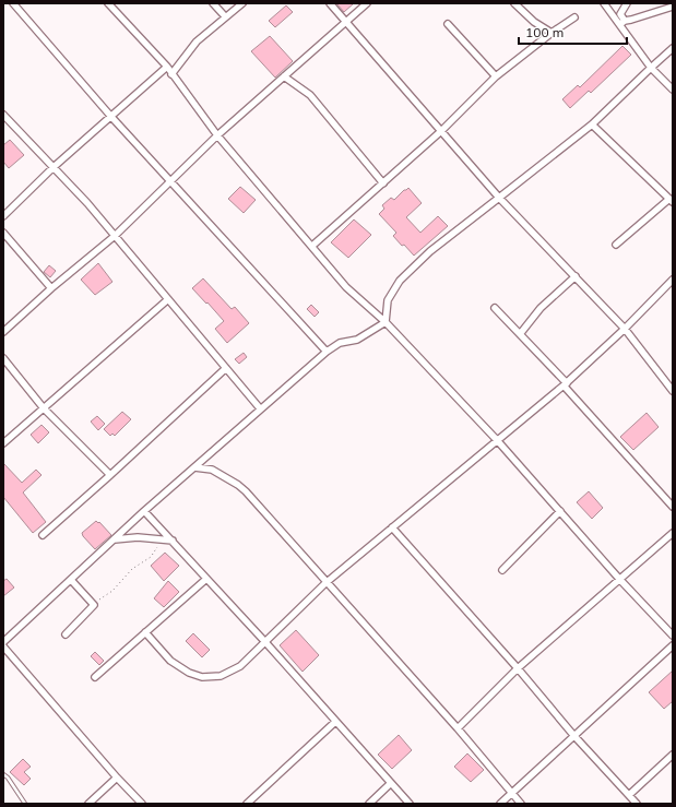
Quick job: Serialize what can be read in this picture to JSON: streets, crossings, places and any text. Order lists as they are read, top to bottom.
{
  "scale_bar": "100 m"
}
